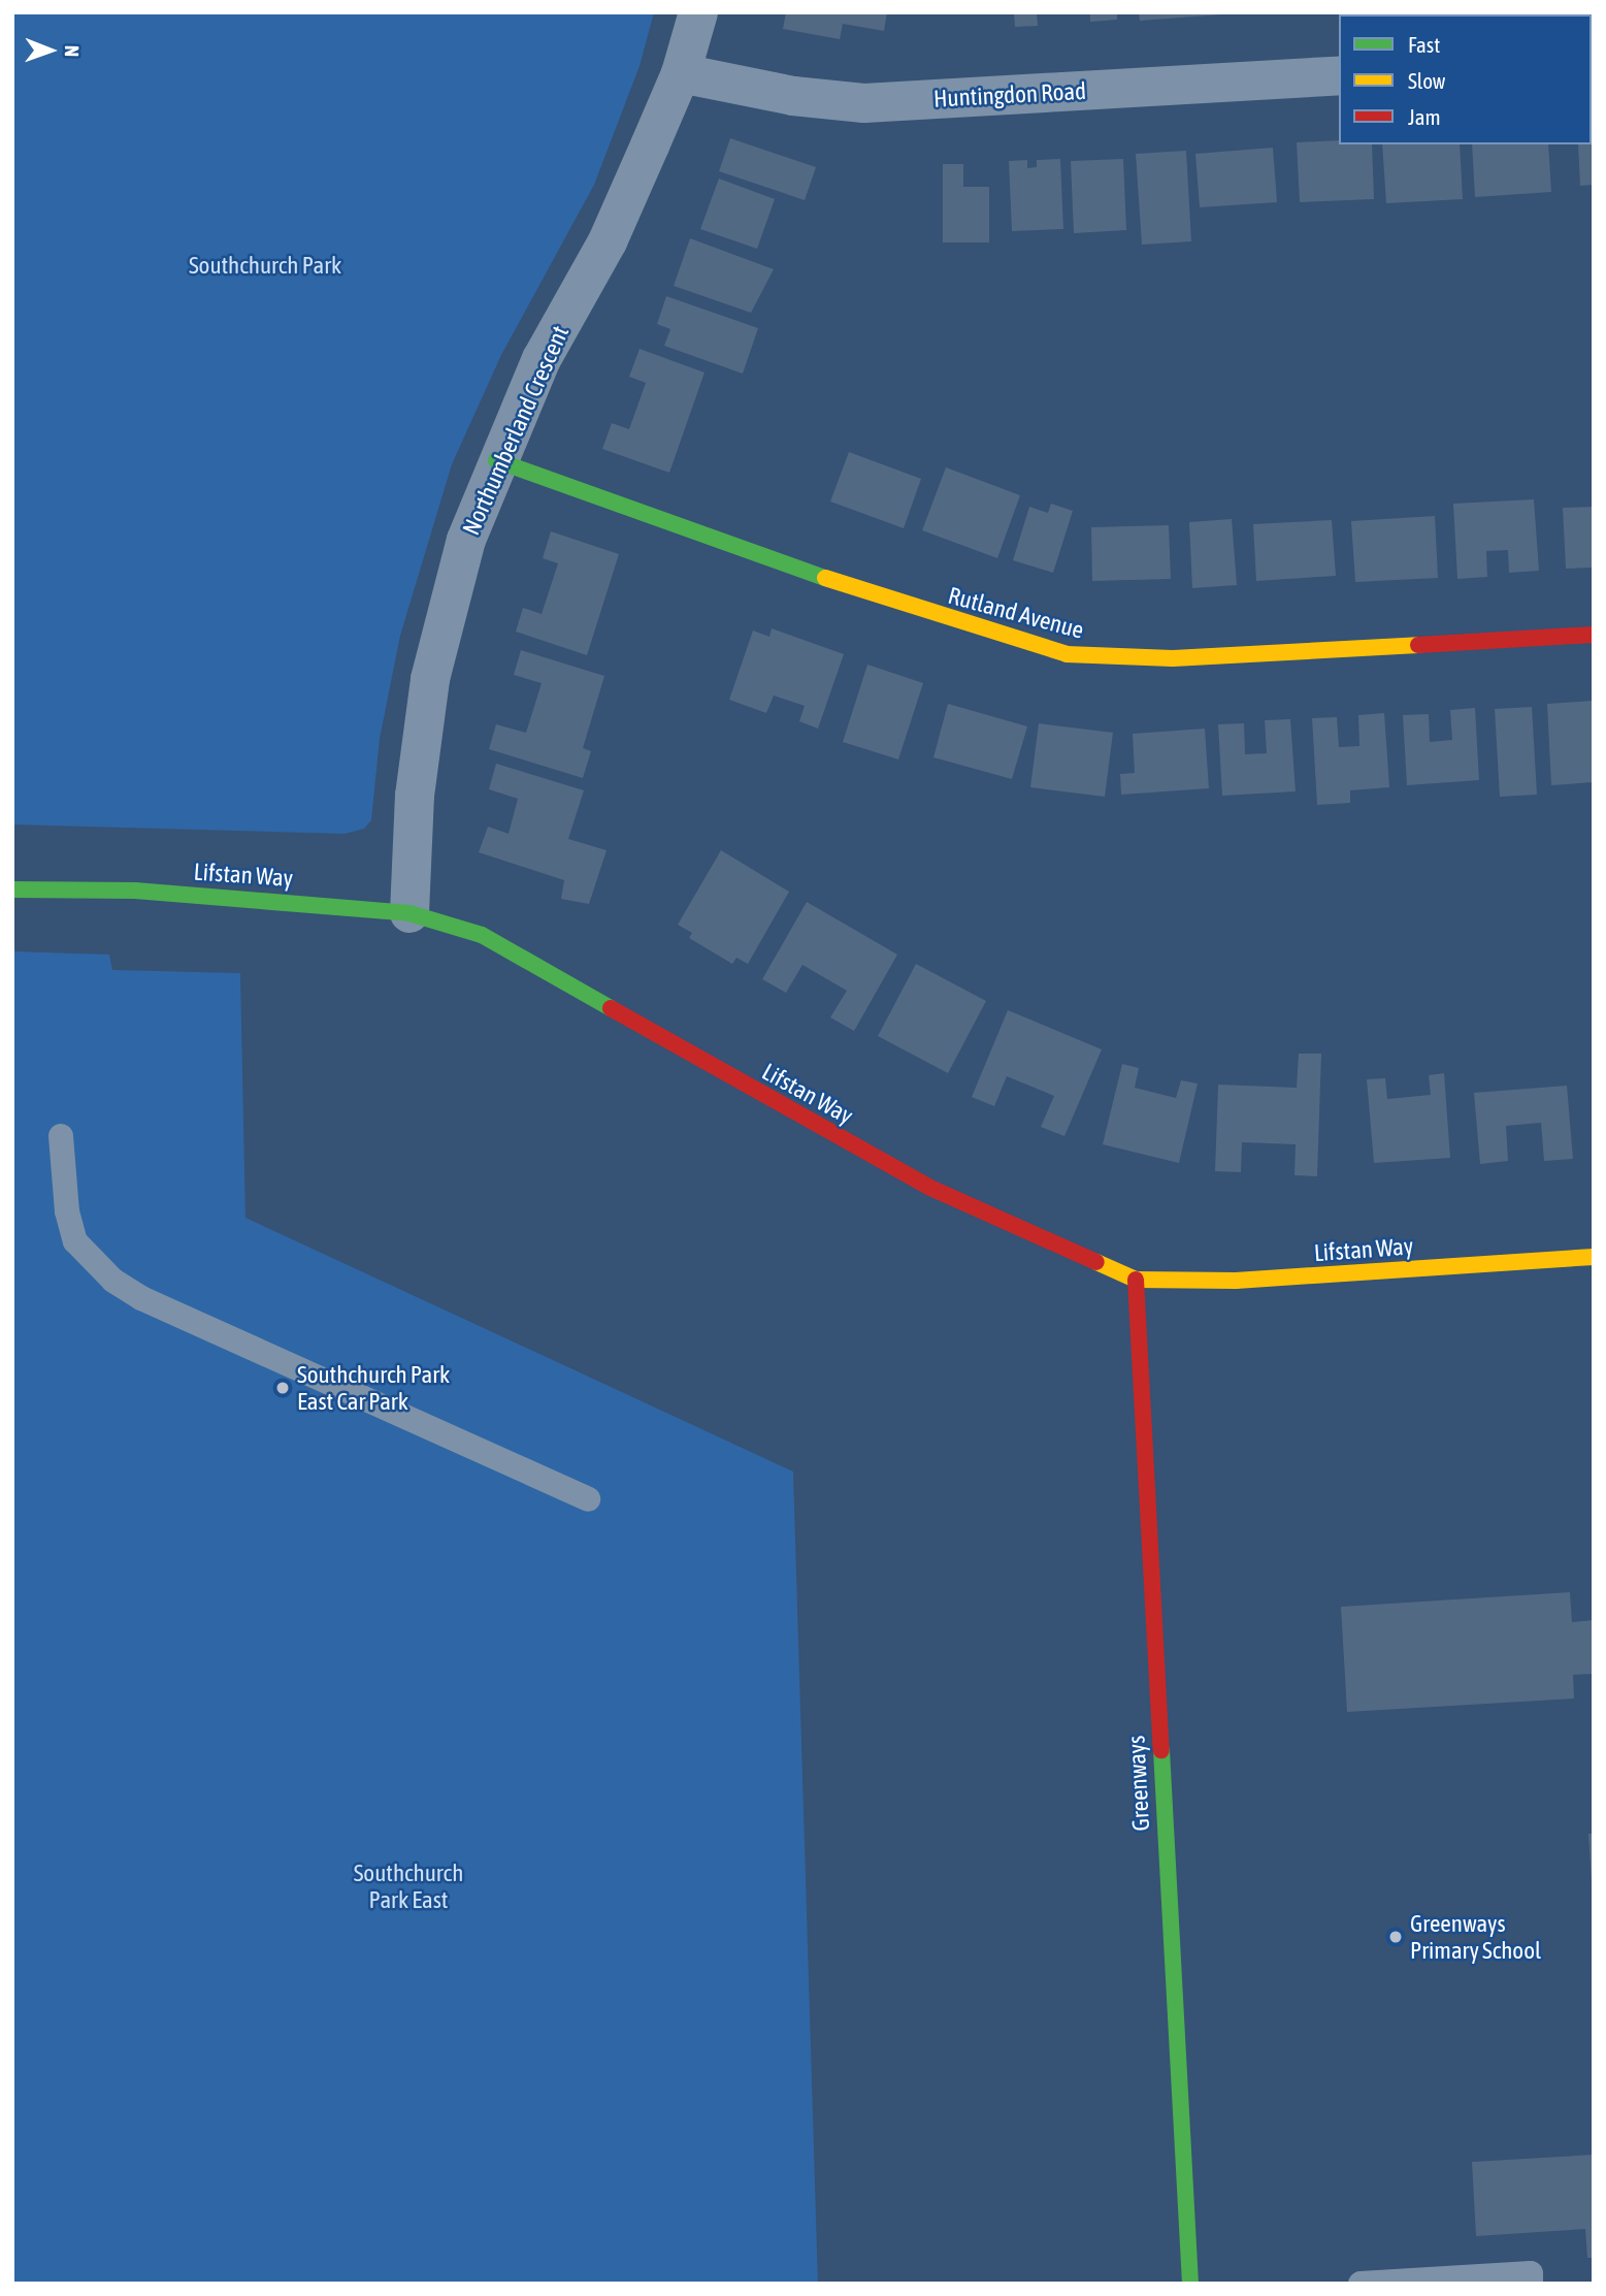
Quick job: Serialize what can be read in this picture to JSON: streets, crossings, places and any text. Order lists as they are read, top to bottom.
{
  "streets": {
    "street": [
      "Huntingdon Road",
      "Northumberland Crescent",
      "Rutland Avenue",
      "Lifstan Way",
      "Greenways"
    ]
  },
  "crossings": [
    ["Huntingdon Road", "Northumberland Crescent"],
    ["Northumberland Crescent", "Rutland Avenue"],
    ["Northumberland Crescent", "Lifstan Way"],
    ["Lifstan Way", "Greenways"]
  ],
  "parks": ["Southchurch Park", "Southchurch Park East"],
  "places": ["Southchurch Park East Car Park", "Greenways Primary School"],
  "legend": ["Fast", "Slow", "Jam"],
  "north": "right"
}
